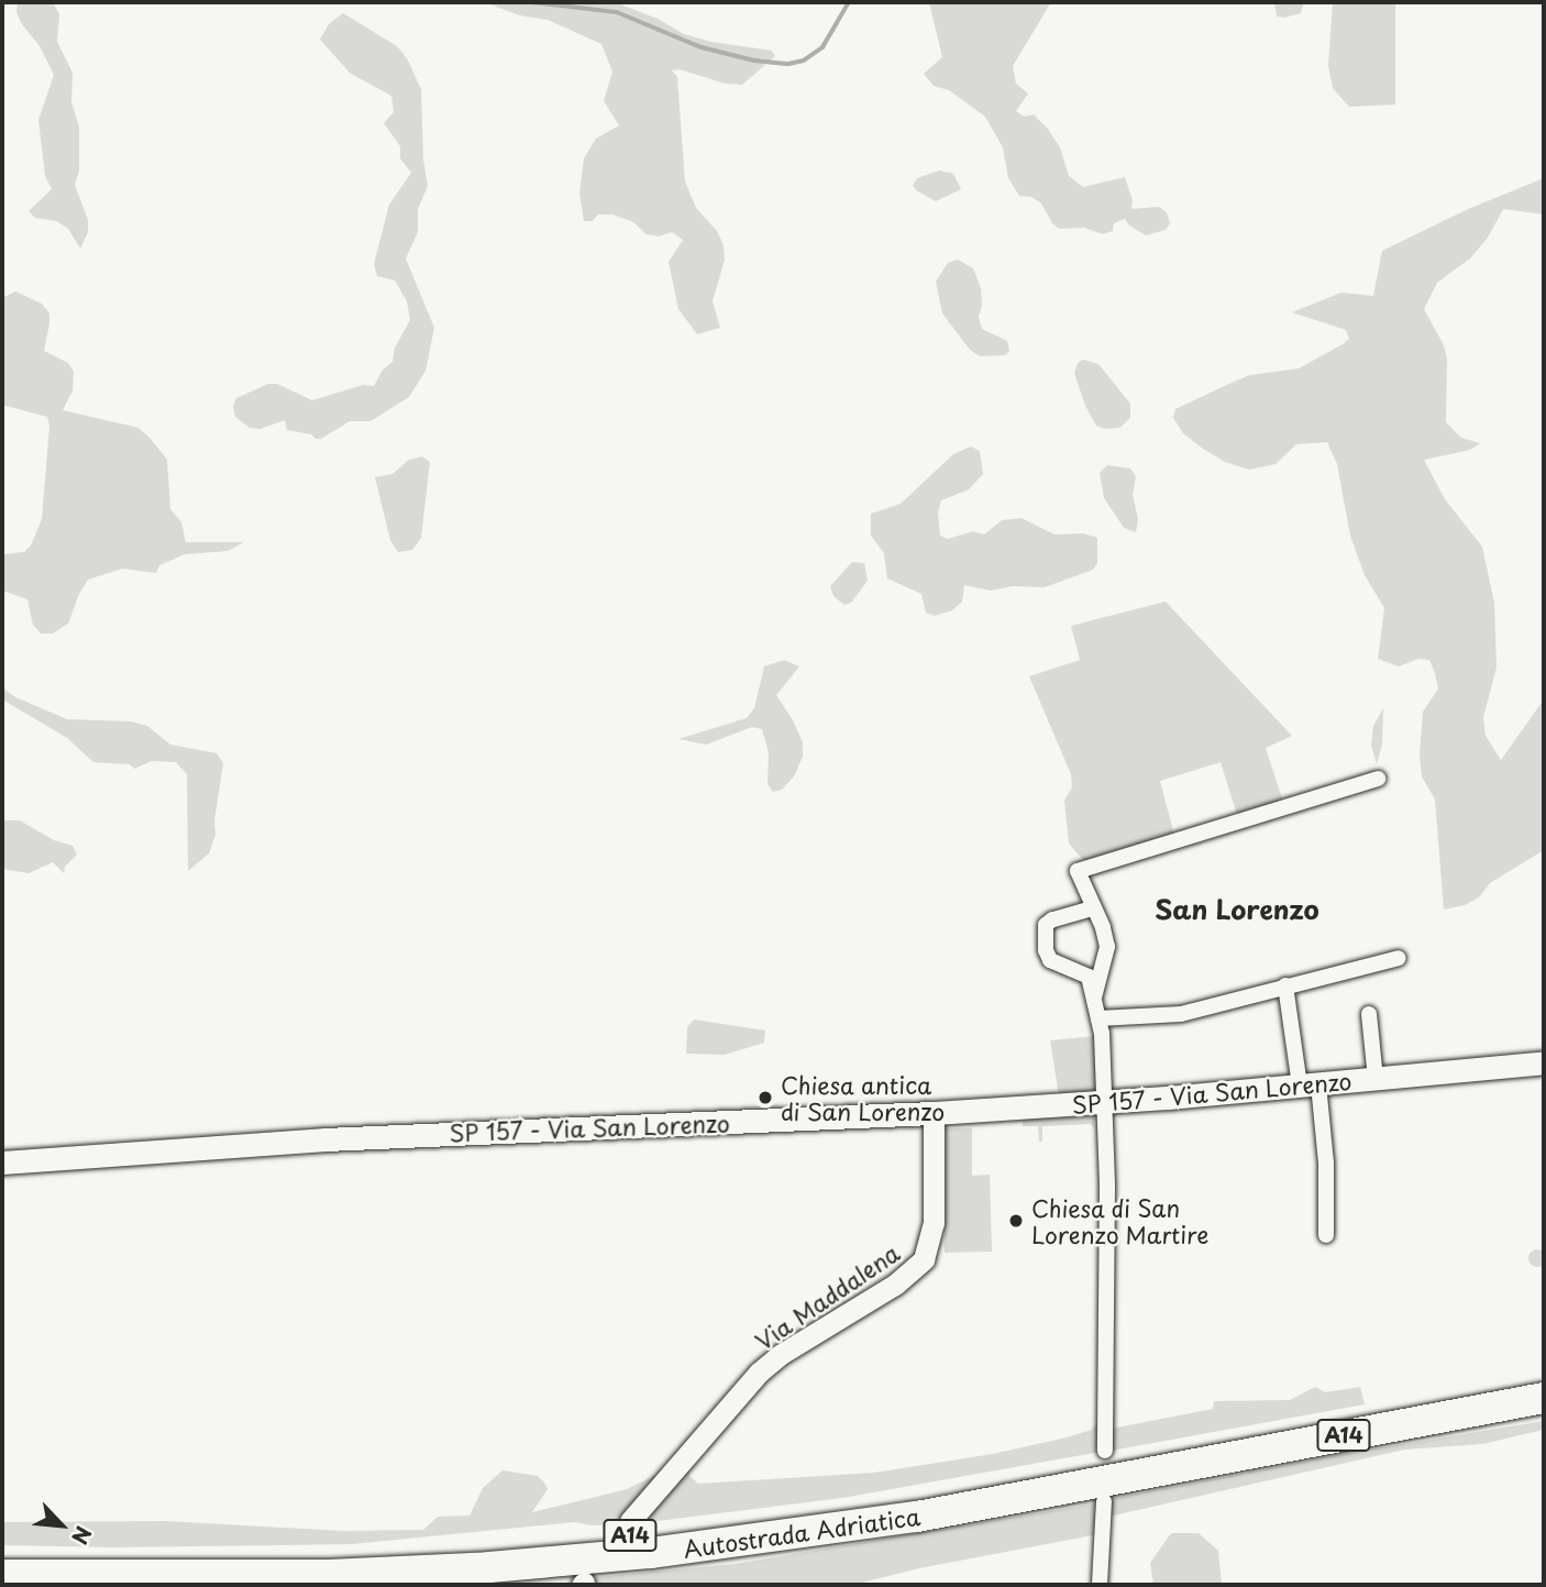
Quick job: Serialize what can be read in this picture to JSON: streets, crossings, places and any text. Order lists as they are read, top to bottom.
{
  "streets": {
    "highway": ["A14", "Autostrada Adriatica"],
    "main road": ["SP 157 - Via San Lorenzo"],
    "street": ["Via Maddalena"]
  },
  "crossings": [
    ["SP 157 - Via San Lorenzo", "Via Maddalena"]
  ],
  "districts": ["San Lorenzo"],
  "places": ["Chiesa antica di San Lorenzo", "Chiesa di San Lorenzo Martire"],
  "north": "bottom right"
}
